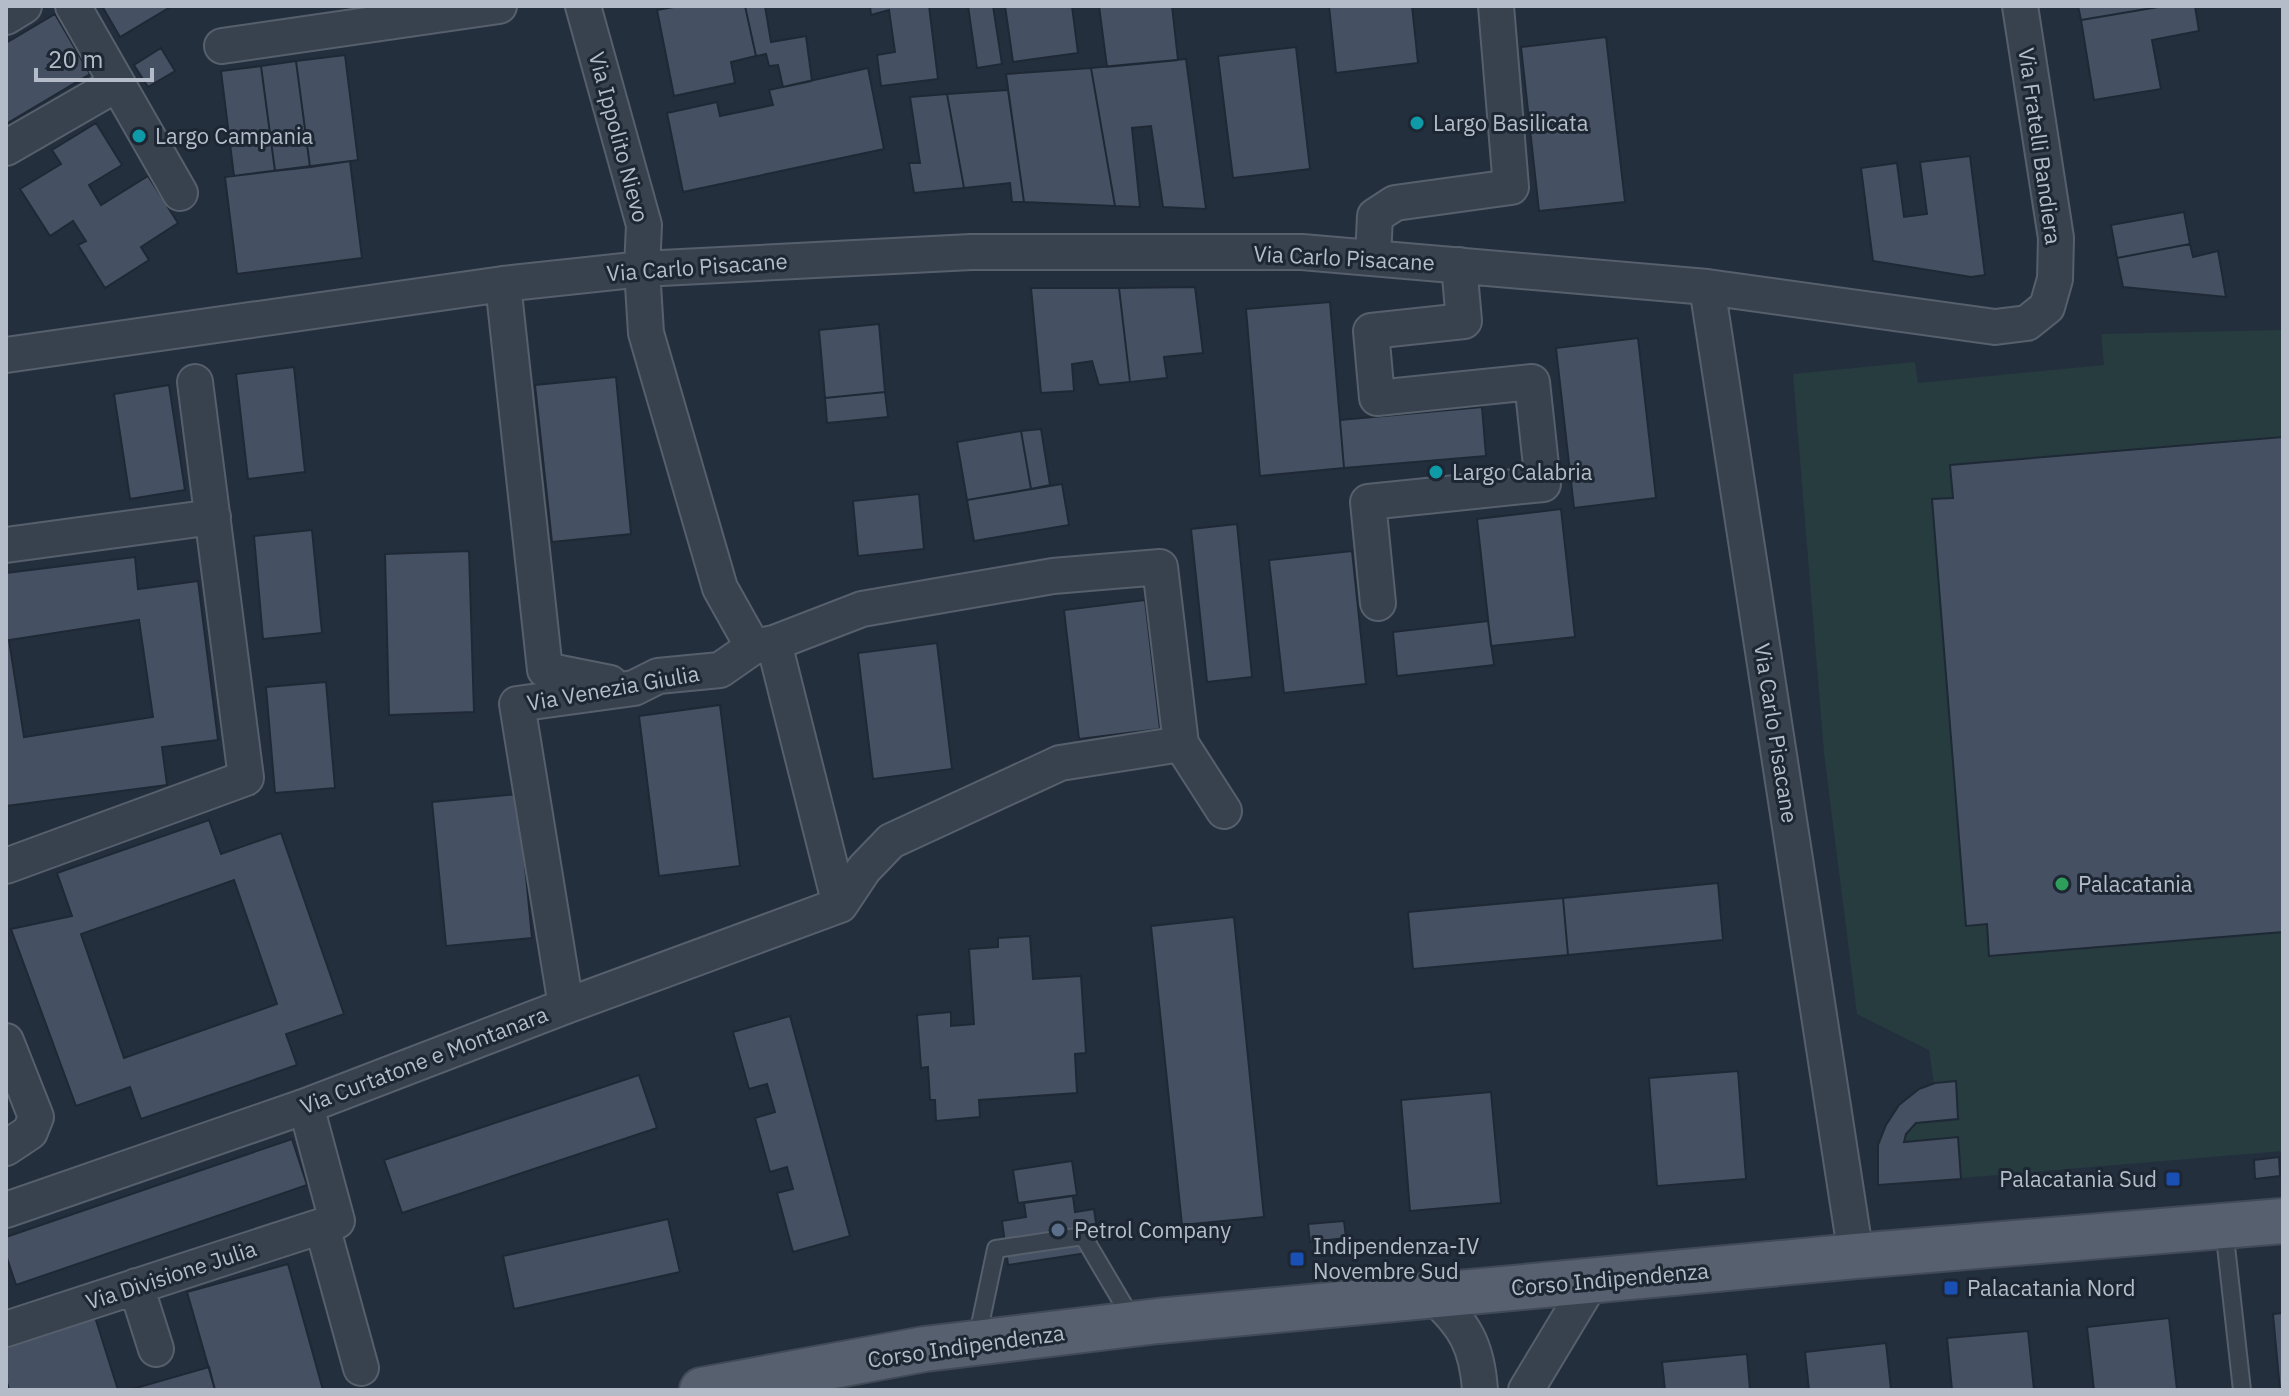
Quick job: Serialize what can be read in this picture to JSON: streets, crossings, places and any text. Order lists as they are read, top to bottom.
{
  "streets": {
    "main road": ["Corso Indipendenza"],
    "street": [
      "Via Ippolito Nievo",
      "Via Fratelli Bandiera",
      "Via Carlo Pisacane",
      "Via Venezia Giulia",
      "Via Curtatone e Montanara",
      "Via Divisione Julia"
    ]
  },
  "crossings": [
    ["Via Ippolito Nievo", "Via Carlo Pisacane"],
    ["Via Fratelli Bandiera", "Via Carlo Pisacane"],
    ["Via Carlo Pisacane", "Corso Indipendenza"],
    ["Via Venezia Giulia", "Via Curtatone e Montanara"]
  ],
  "places": {
    "other": [
      "Largo Basilicata",
      "Largo Campania",
      "Largo Calabria",
      "Palacatania",
      "Petrol Company"
    ],
    "transit": ["Palacatania Sud", "Indipendenza-IV Novembre Sud", "Palacatania Nord"]
  },
  "scale_bar": "20 m"
}
